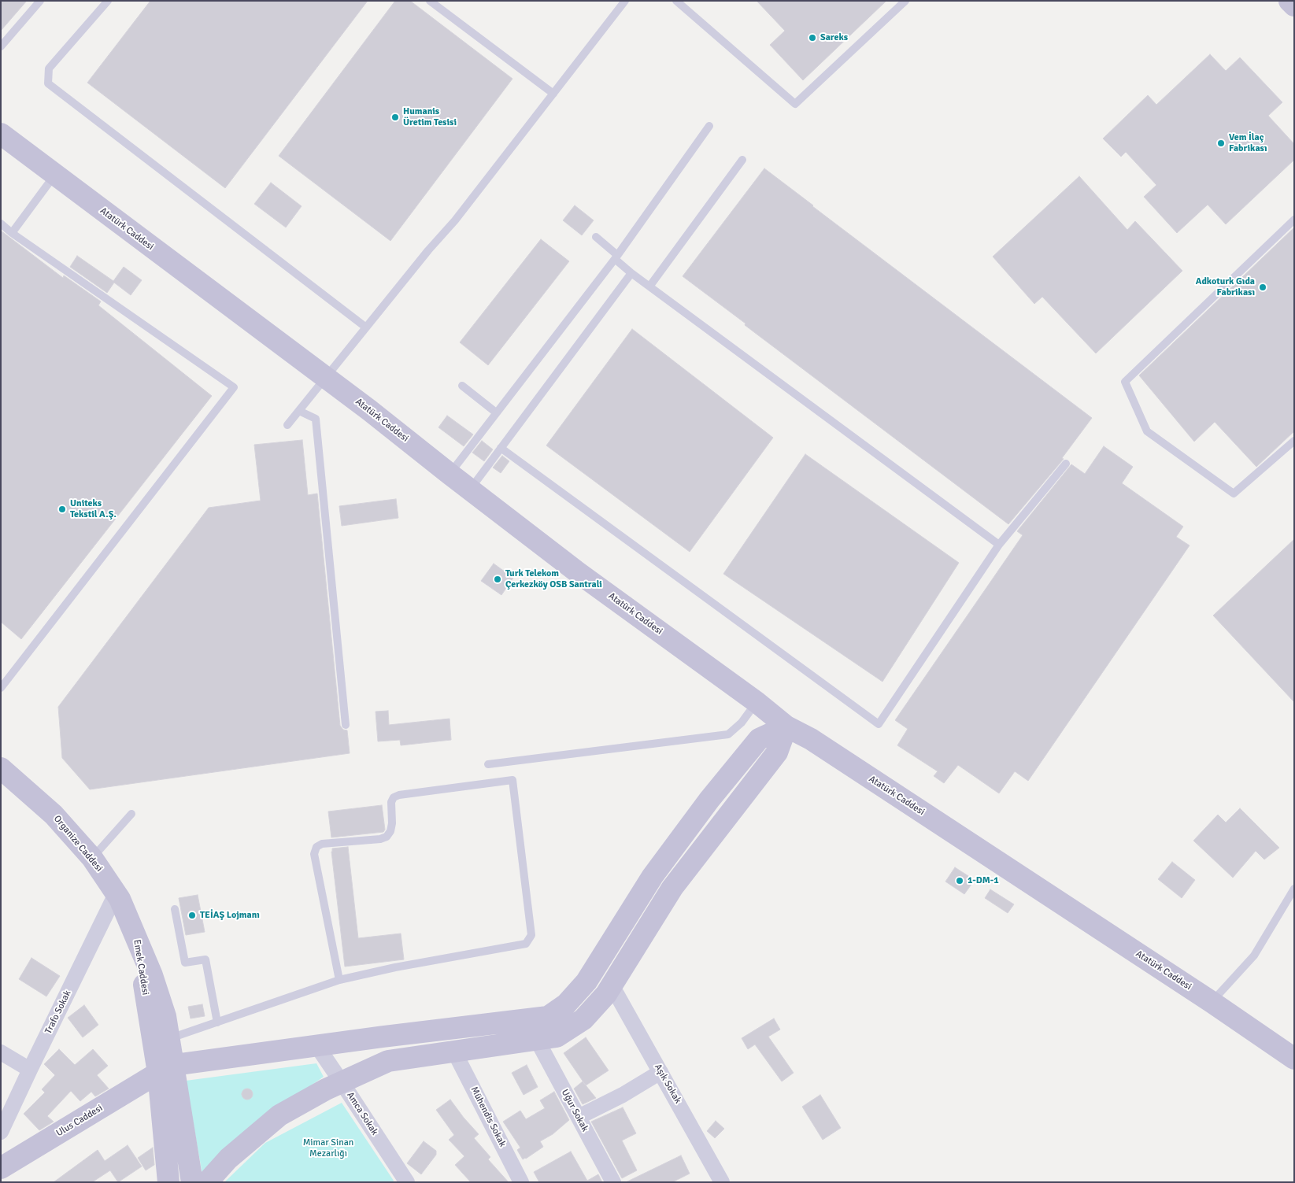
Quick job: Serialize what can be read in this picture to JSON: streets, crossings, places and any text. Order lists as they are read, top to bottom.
{
  "streets": {
    "street": [
      "Atatürk Caddesi",
      "Organize Caddesi",
      "Emek Caddesi",
      "Trafo Sokak",
      "Aşık Sokak",
      "Uğur Sokak",
      "Amca Sokak",
      "Mühendis Sokak",
      "Ulus Caddesi"
    ]
  },
  "crossings": [
    ["Organize Caddesi", "Emek Caddesi"],
    ["Organize Caddesi", "Trafo Sokak"],
    ["Emek Caddesi", "Ulus Caddesi"]
  ],
  "parks": ["Mimar Sinan Mezarlığı"],
  "places": [
    "Sareks",
    "Humanis Üretim Tesisi",
    "Vem İlaç Fabrikası",
    "Adkoturk Gıda Fabrikası",
    "Uniteks Tekstil A.Ş.",
    "Turk Telekom Çerkezköy OSB Santrali",
    "1-DM-1",
    "TEİAŞ Lojmanı"
  ]
}
